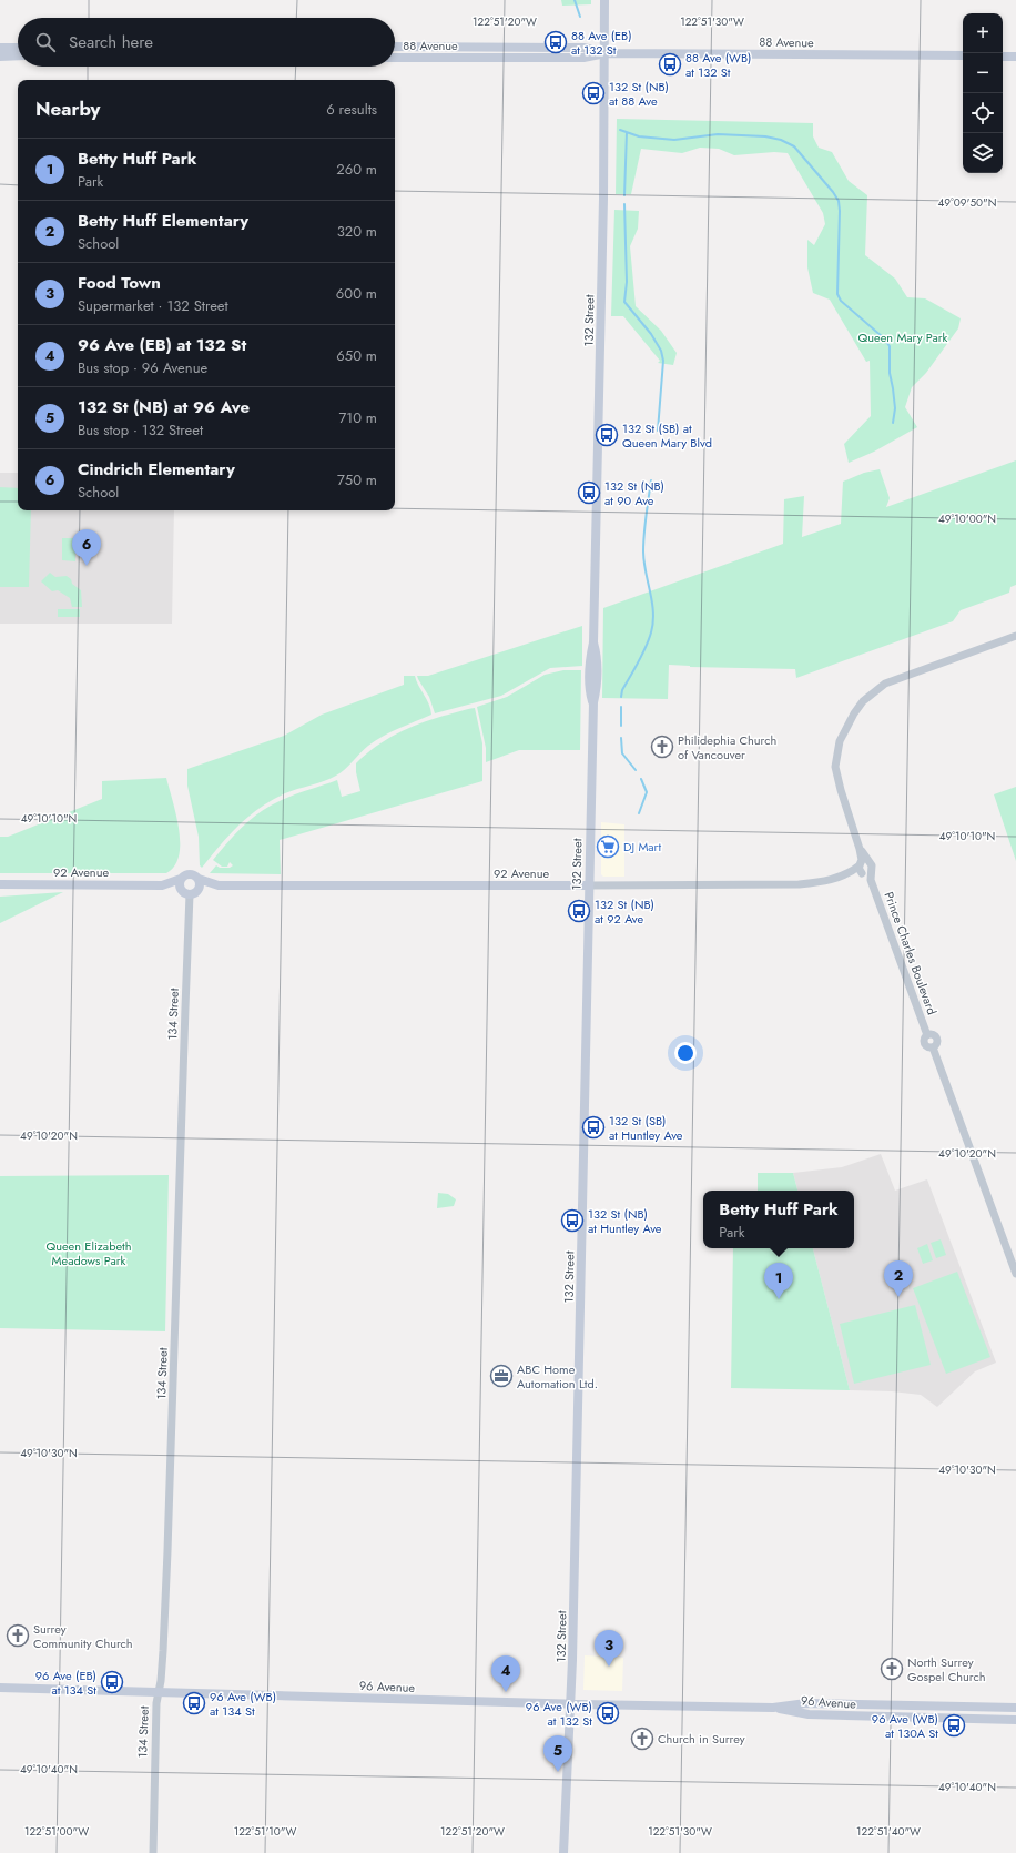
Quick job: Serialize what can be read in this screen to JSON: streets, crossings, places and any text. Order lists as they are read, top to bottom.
{
  "streets": {
    "main road": [
      "88 Avenue",
      "132 Street",
      "92 Avenue",
      "96 Avenue"
    ],
    "street": ["Prince Charles Boulevard", "134 Street"]
  },
  "crossings": [
    ["88 Avenue", "132 Street"],
    ["132 Street", "92 Avenue"],
    ["132 Street", "96 Avenue"],
    ["92 Avenue", "Prince Charles Boulevard"],
    ["92 Avenue", "134 Street"],
    ["134 Street", "96 Avenue"]
  ],
  "parks": ["Queen Mary Park", "Queen Elizabeth Meadows Park"],
  "places": {
    "bus stop": [
      "88 Ave (EB) at 132 St",
      "88 Ave (WB) at 132 St",
      "132 St (NB) at 88 Ave",
      "132 St (SB) at Queen Mary Blvd",
      "132 St (NB) at 90 Ave",
      "132 St (NB) at 92 Ave",
      "132 St (SB) at Huntley Ave",
      "132 St (NB) at Huntley Ave",
      "96 Ave (EB) at 134 St",
      "96 Ave (WB) at 134 St",
      "96 Ave (WB) at 132 St",
      "96 Ave (WB) at 130A St"
    ],
    "church": [
      "Philidephia Church of Vancouver",
      "Surrey Community Church",
      "North Surrey Gospel Church",
      "Church in Surrey"
    ],
    "supermarket": ["DJ Mart"],
    "office": ["ABC Home Automation Ltd."]
  },
  "page": {
    "map_buttons": ["+", "−"],
    "search": "Search here",
    "heading": ["Nearby", "6 results"],
    "list": [
      {
        "mark": "1",
        "name": "Betty Huff Park",
        "note": "Park",
        "value": "260 m"
      },
      {
        "mark": "2",
        "name": "Betty Huff Elementary",
        "note": "School",
        "value": "320 m"
      },
      {
        "mark": "3",
        "name": "Food Town",
        "note": "Supermarket · 132 Street",
        "value": "600 m"
      },
      {
        "mark": "4",
        "name": "96 Ave (EB) at 132 St",
        "note": "Bus stop · 96 Avenue",
        "value": "650 m"
      },
      {
        "mark": "5",
        "name": "132 St (NB) at 96 Ave",
        "note": "Bus stop · 132 Street",
        "value": "710 m"
      },
      {
        "mark": "6",
        "name": "Cindrich Elementary",
        "note": "School",
        "value": "750 m"
      }
    ],
    "pins": [
      "6",
      "2",
      "1",
      "3",
      "4",
      "5"
    ],
    "popup": ["Betty Huff Park", "Park"]
  },
  "coordinates": [
    "122°51'20\"W",
    "122°51'30\"W",
    "49°09'50\"N",
    "49°10'00\"N",
    "49°10'10\"N",
    "49°10'20\"N",
    "49°10'30\"N",
    "49°10'40\"N",
    "122°51'00\"W",
    "122°51'10\"W",
    "122°51'40\"W"
  ]
}
